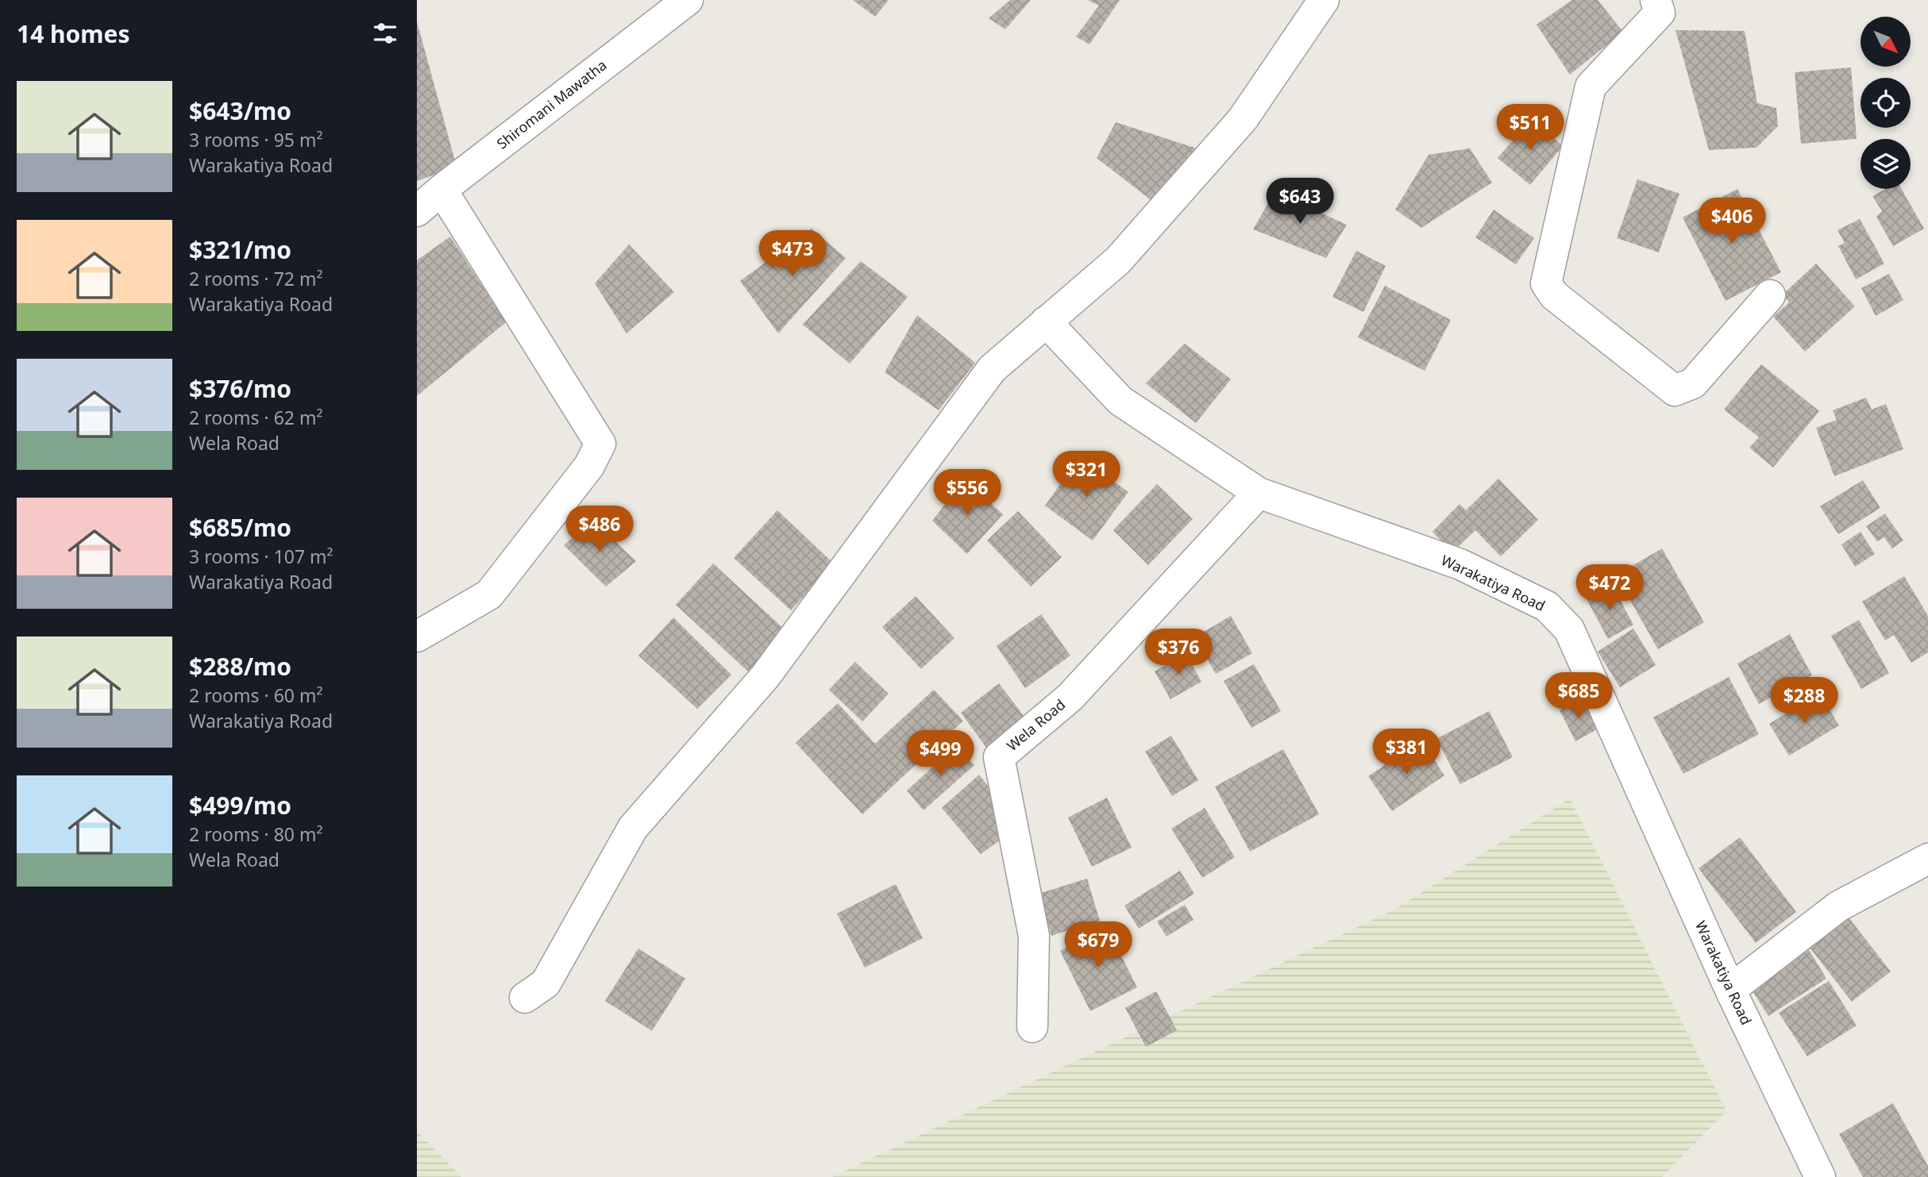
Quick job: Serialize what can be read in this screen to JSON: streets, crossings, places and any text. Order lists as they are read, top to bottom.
{
  "streets": {
    "street": ["Shiromani Mawatha", "Warakatiya Road", "Wela Road"]
  },
  "crossings": [
    ["Warakatiya Road", "Wela Road"]
  ],
  "north": "bottom right",
  "page": {
    "heading": "14 homes",
    "list": [
      {
        "name": "$643/mo",
        "note": "3 rooms · 95 m² · Warakatiya Road"
      },
      {
        "name": "$321/mo",
        "note": "2 rooms · 72 m² · Warakatiya Road"
      },
      {
        "name": "$376/mo",
        "note": "2 rooms · 62 m² · Wela Road"
      },
      {
        "name": "$685/mo",
        "note": "3 rooms · 107 m² · Warakatiya Road"
      },
      {
        "name": "$288/mo",
        "note": "2 rooms · 60 m² · Warakatiya Road"
      },
      {
        "name": "$499/mo",
        "note": "2 rooms · 80 m² · Wela Road"
      }
    ],
    "price": [
      "$511",
      "$643",
      "$406",
      "$473",
      "$321",
      "$556",
      "$486",
      "$472",
      "$376",
      "$685",
      "$288",
      "$381",
      "$499",
      "$679"
    ]
  }
}
